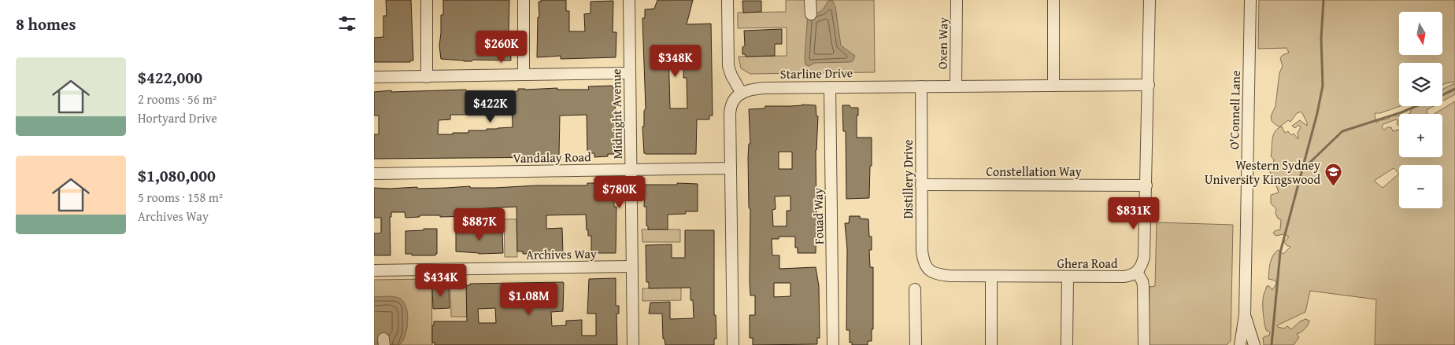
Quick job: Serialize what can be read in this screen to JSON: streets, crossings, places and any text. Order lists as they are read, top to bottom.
{
  "streets": {
    "street": [
      "Oxen Way",
      "Starline Drive",
      "O'Connell Lane",
      "Midnight Avenue",
      "Vandalay Road",
      "Constellation Way",
      "Distillery Drive",
      "Fouad Way",
      "Archives Way",
      "Ghera Road"
    ]
  },
  "crossings": [
    ["Oxen Way", "Starline Drive"],
    ["Starline Drive", "Distillery Drive"],
    ["Starline Drive", "Fouad Way"],
    ["Midnight Avenue", "Vandalay Road"],
    ["Midnight Avenue", "Archives Way"],
    ["Constellation Way", "Distillery Drive"],
    ["Distillery Drive", "Ghera Road"]
  ],
  "places": {
    "school or university": ["Western Sydney University Kingswood"]
  },
  "north": "bottom",
  "page": {
    "heading": "8 homes",
    "map_buttons": ["+", "−"],
    "price": [
      "$260K",
      "$348K",
      "$422K",
      "$780K",
      "$831K",
      "$887K",
      "$434K",
      "$1.08M"
    ],
    "list": [
      {
        "name": "$422,000",
        "note": "2 rooms · 56 m² · Hortyard Drive"
      },
      {
        "name": "$1,080,000",
        "note": "5 rooms · 158 m² · Archives Way"
      }
    ]
  }
}
